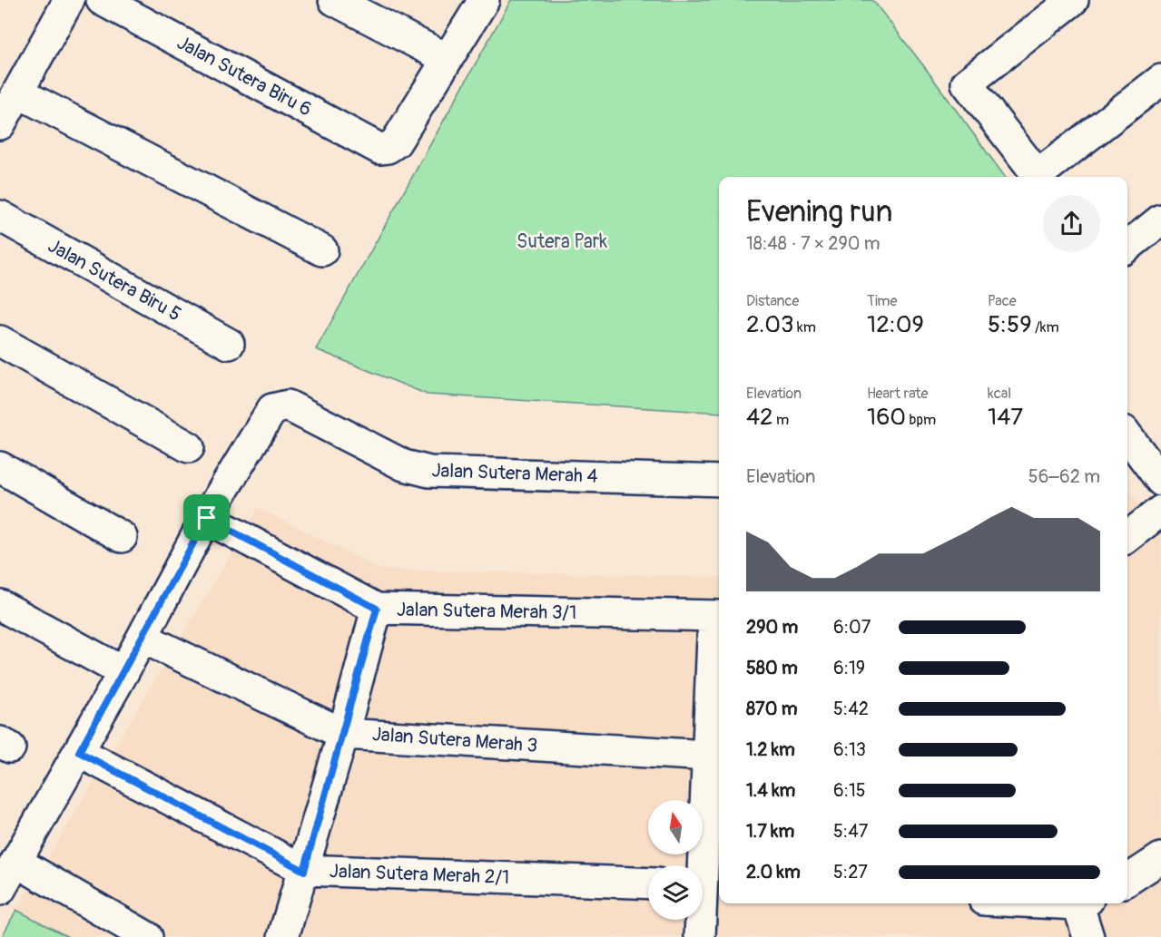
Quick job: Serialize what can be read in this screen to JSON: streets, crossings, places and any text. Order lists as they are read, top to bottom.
{
  "streets": {
    "street": [
      "Jalan Sutera Biru 6",
      "Jalan Sutera Biru 5",
      "Jalan Sutera Merah 4",
      "Jalan Sutera Merah 3/1",
      "Jalan Sutera Merah 3",
      "Jalan Sutera Merah 2/1"
    ]
  },
  "crossings": [
    ["Jalan Sutera Merah 4", "Jalan Sutera Merah 3/1"]
  ],
  "parks": ["Sutera Park"],
  "north": "top",
  "page": {
    "heading": ["Evening run", "18:48 · 7 × 290 m"],
    "stats": [
      ["Distance", "2.03 km"],
      ["Time", "12:09"],
      ["Pace", "5:59 /km"],
      ["Elevation", "42 m"],
      ["Heart rate", "160 bpm"],
      ["kcal", "147"]
    ],
    "chart": ["Elevation", "56–62 m"],
    "list": [
      {
        "name": "290 m",
        "note": "6:07"
      },
      {
        "name": "580 m",
        "note": "6:19"
      },
      {
        "name": "870 m",
        "note": "5:42"
      },
      {
        "name": "1.2 km",
        "note": "6:13"
      },
      {
        "name": "1.4 km",
        "note": "6:15"
      },
      {
        "name": "1.7 km",
        "note": "5:47"
      },
      {
        "name": "2.0 km",
        "note": "5:27"
      }
    ]
  }
}
